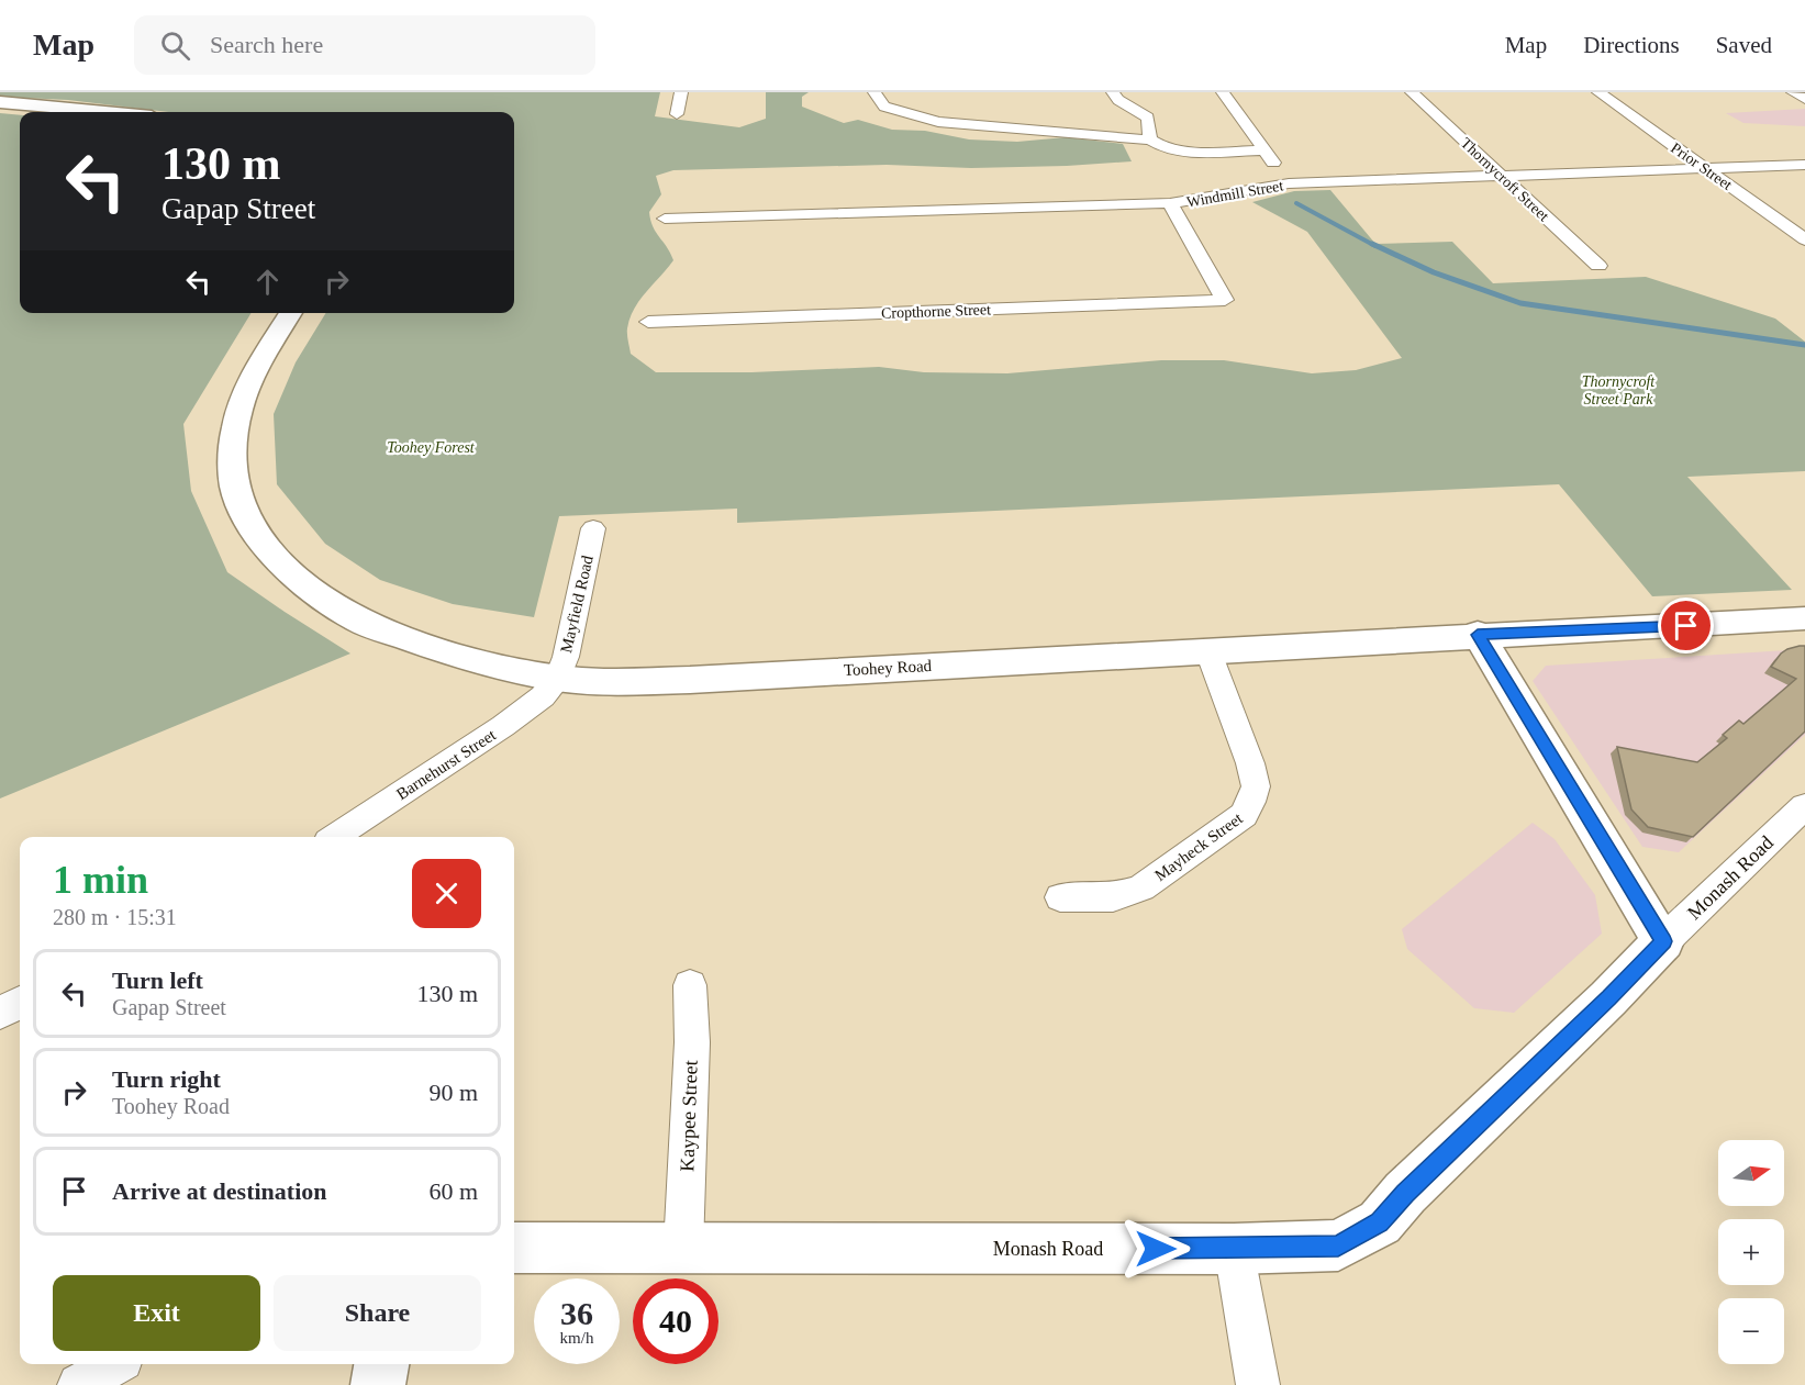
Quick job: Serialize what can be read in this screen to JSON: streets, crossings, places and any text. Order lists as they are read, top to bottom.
{
  "streets": {
    "main road": ["Toohey Road", "Monash Road"],
    "street": [
      "Prior Street",
      "Thornycroft Street",
      "Windmill Street",
      "Cropthorne Street",
      "Mayfield Road",
      "Barnehurst Street",
      "Mayheck Street",
      "Kaypee Street"
    ]
  },
  "crossings": [
    ["Prior Street", "Windmill Street"],
    ["Thornycroft Street", "Windmill Street"],
    ["Windmill Street", "Cropthorne Street"],
    ["Mayfield Road", "Toohey Road"],
    ["Mayfield Road", "Barnehurst Street"],
    ["Toohey Road", "Barnehurst Street"],
    ["Toohey Road", "Mayheck Street"],
    ["Monash Road", "Kaypee Street"]
  ],
  "parks": ["Thornycroft Street Park", "Toohey Forest"],
  "north": "right",
  "page": {
    "header": "Map",
    "search": "Search here",
    "nav": ["Map", "Directions", "Saved"],
    "turn": ["130 m", "Gapap Street"],
    "heading": ["1 min", "280 m · 15:31"],
    "list": [
      {
        "name": "Turn left",
        "note": "Gapap Street",
        "value": "130 m"
      },
      {
        "name": "Turn right",
        "note": "Toohey Road",
        "value": "90 m"
      },
      {
        "name": "Arrive at destination",
        "value": "60 m"
      }
    ],
    "map_buttons": ["+", "−"],
    "buttons": ["Exit", "Share"],
    "speed": "36 km/h",
    "limit": "40"
  }
}
